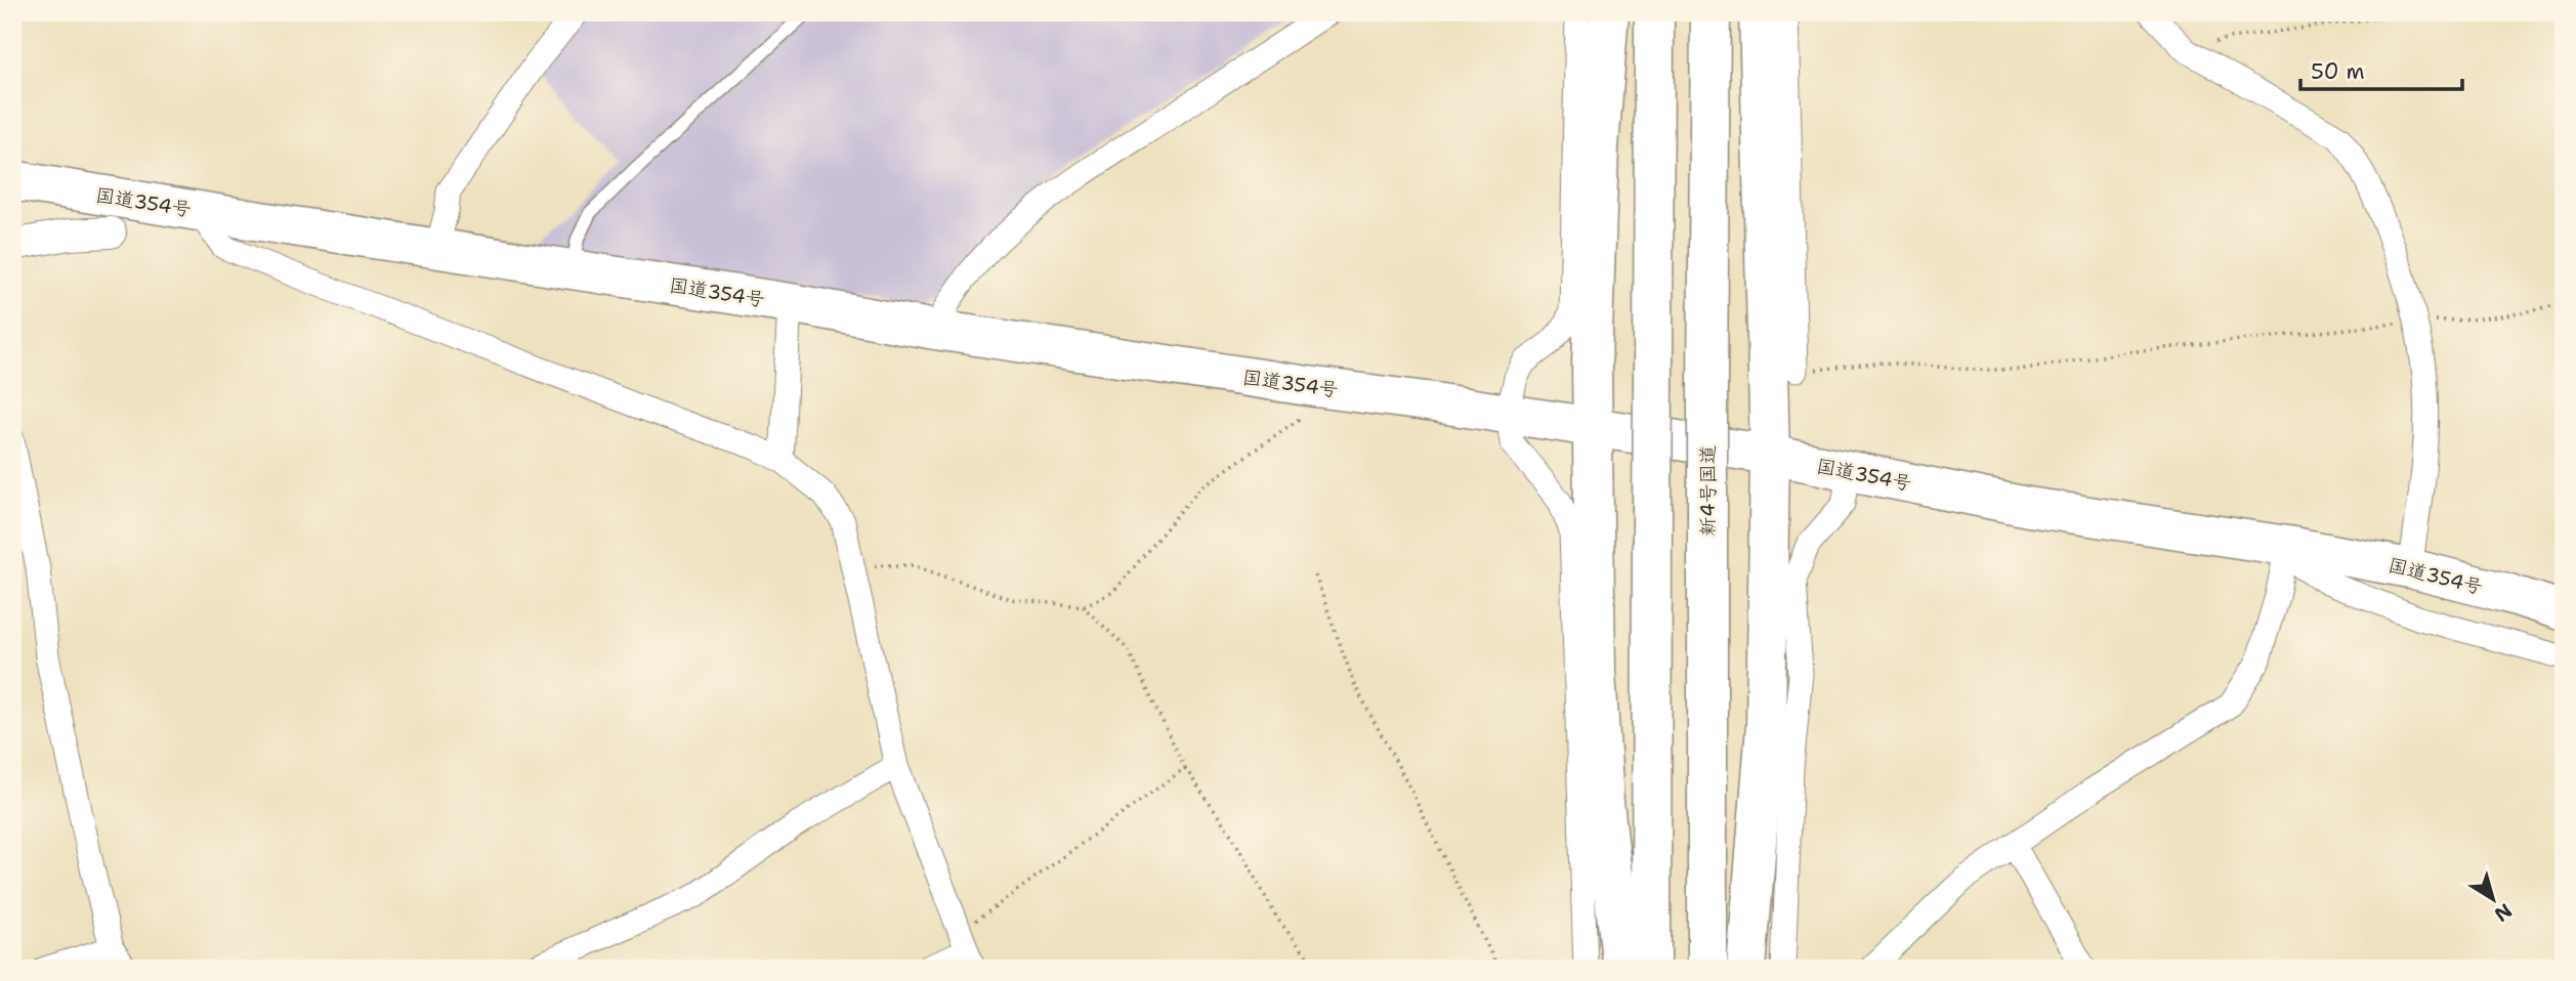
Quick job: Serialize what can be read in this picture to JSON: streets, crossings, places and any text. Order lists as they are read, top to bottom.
{
  "streets": {
    "highway": ["国道354号", "新4号国道"]
  },
  "scale_bar": "50 m",
  "north": "bottom right"
}
